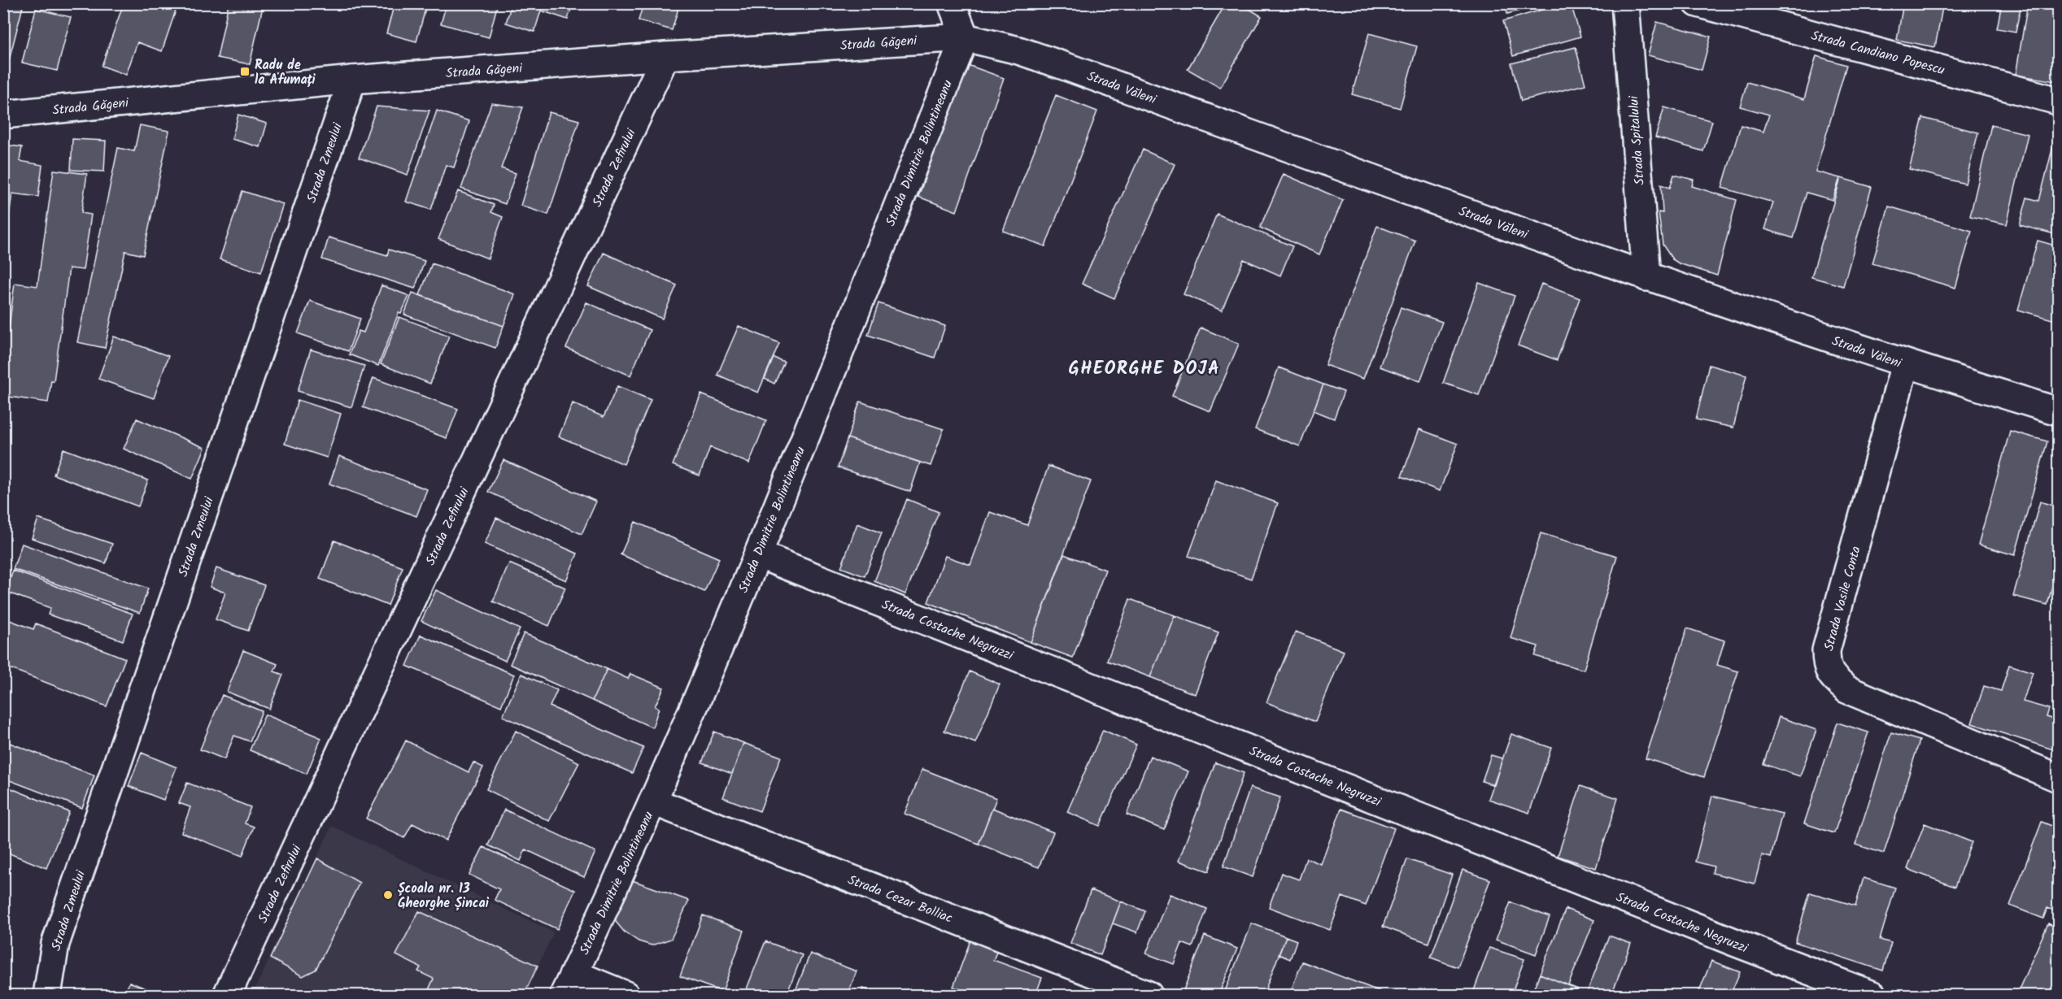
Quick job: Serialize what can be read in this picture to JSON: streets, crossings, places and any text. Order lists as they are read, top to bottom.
{
  "streets": {
    "street": [
      "Strada Găgeni",
      "Strada Candiano Popescu",
      "Strada Văleni",
      "Strada Spitalului",
      "Strada Dimitrie Bolintineanu",
      "Strada Zmeului",
      "Strada Zefirului",
      "Strada Vasile Conta",
      "Strada Costache Negruzzi",
      "Strada Cezar Bolliac"
    ]
  },
  "crossings": [
    ["Strada Găgeni", "Strada Văleni"],
    ["Strada Găgeni", "Strada Dimitrie Bolintineanu"],
    ["Strada Găgeni", "Strada Zmeului"],
    ["Strada Găgeni", "Strada Zefirului"],
    ["Strada Văleni", "Strada Spitalului"],
    ["Strada Văleni", "Strada Dimitrie Bolintineanu"],
    ["Strada Văleni", "Strada Vasile Conta"],
    ["Strada Dimitrie Bolintineanu", "Strada Costache Negruzzi"],
    ["Strada Dimitrie Bolintineanu", "Strada Cezar Bolliac"]
  ],
  "districts": ["GHEORGHE DOJA"],
  "places": {
    "transit": ["Radu de la Afumați"],
    "other": ["Școala nr. 13 Gheorghe Șincai"]
  }
}
